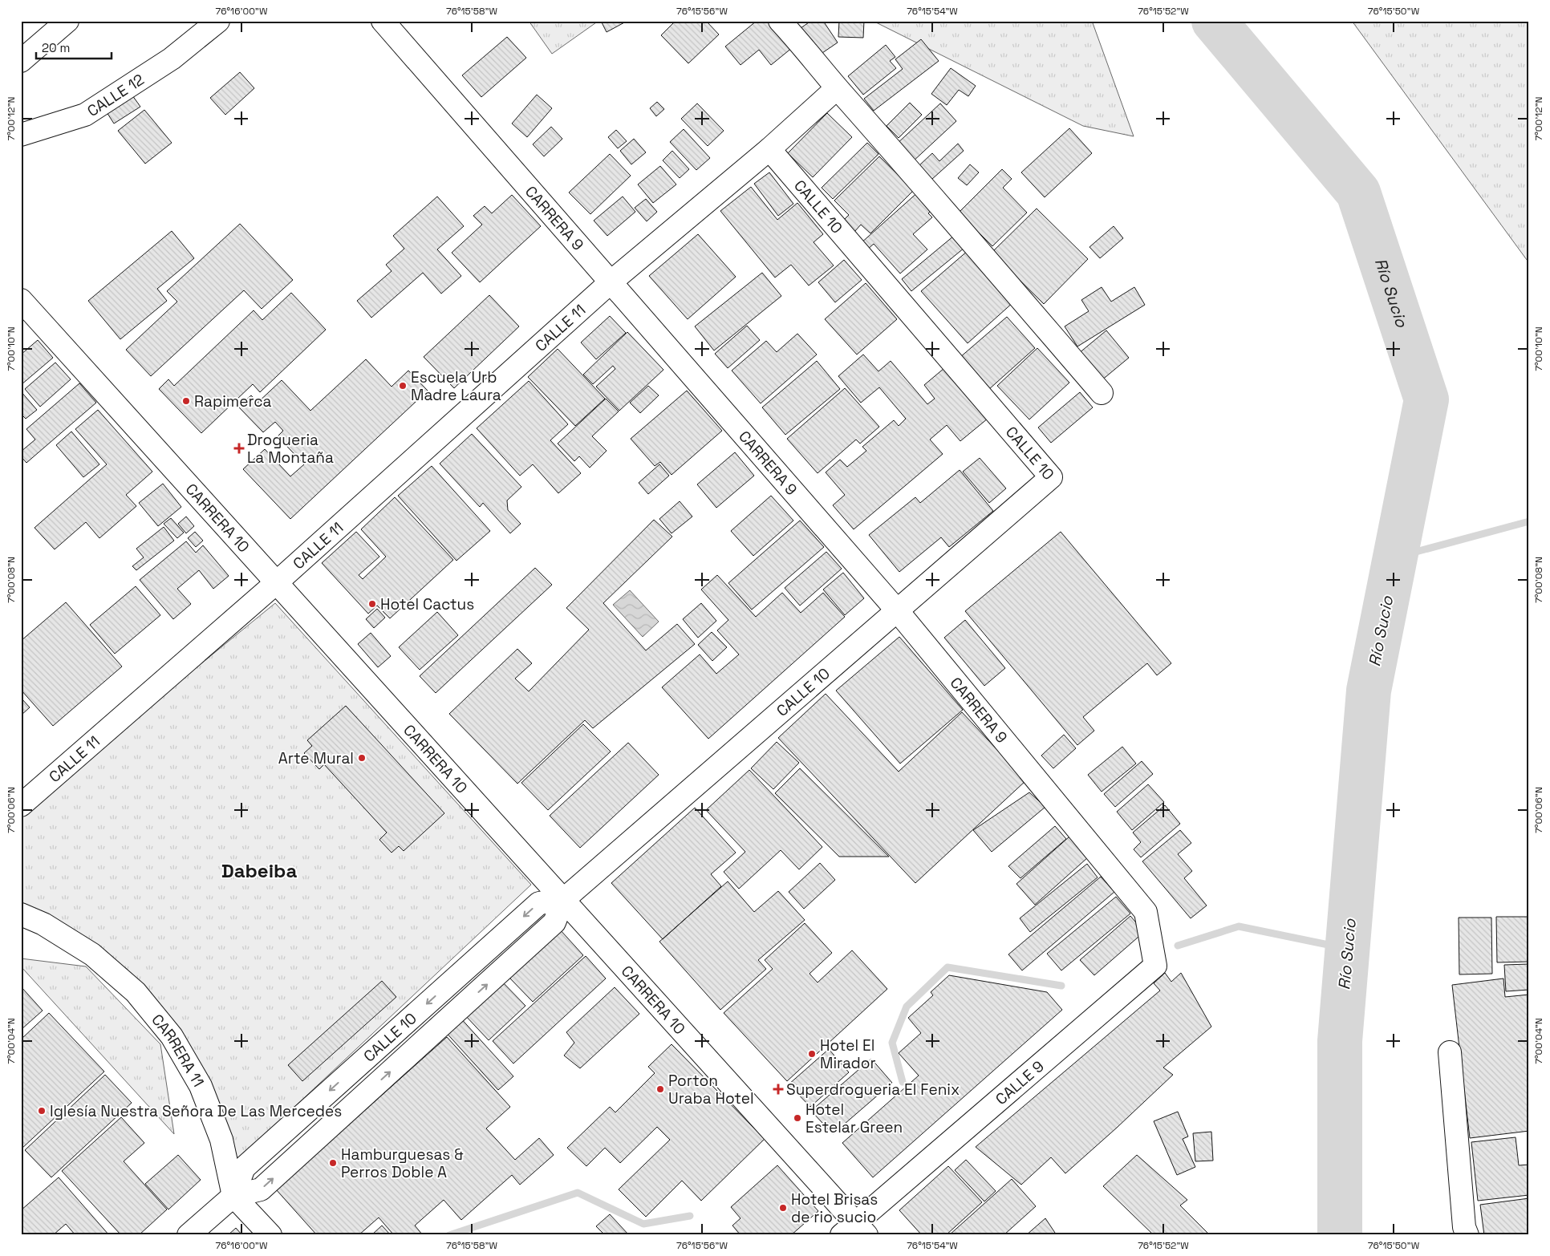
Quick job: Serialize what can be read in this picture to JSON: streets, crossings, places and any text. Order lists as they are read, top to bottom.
{
  "streets": {
    "street": [
      "CALLE 12",
      "CALLE 10",
      "CARRERA 9",
      "CALLE 11",
      "CARRERA 10",
      "CARRERA 11",
      "CALLE 9"
    ]
  },
  "crossings": [
    ["CALLE 10", "CARRERA 9"],
    ["CALLE 10", "CARRERA 10"],
    ["CALLE 10", "CARRERA 11"],
    ["CARRERA 9", "CALLE 11"],
    ["CARRERA 9", "CALLE 9"],
    ["CALLE 11", "CARRERA 10"],
    ["CARRERA 10", "CALLE 9"]
  ],
  "districts": ["Dabeiba"],
  "water": ["Río Sucio"],
  "places": {
    "other": [
      "Escuela Urb Madre Laura",
      "Rapimerca",
      "Hotel Cactus",
      "Arte Mural",
      "Hotel El Mirador",
      "Porton Uraba Hotel",
      "Iglesía Nuestra Señora De Las Mercedes",
      "Hotel Estelar Green",
      "Hamburguesas & Perros Doble A",
      "Hotel Brisas de rio sucio"
    ],
    "health": ["Drogueria La Montaña", "Superdrogueria El Fenix"]
  },
  "scale_bar": "20 m",
  "coordinates": [
    "76°16'00\"W",
    "76°15'58\"W",
    "76°15'56\"W",
    "76°15'54\"W",
    "76°15'52\"W",
    "76°15'50\"W",
    "7°00'12\"N",
    "7°00'10\"N",
    "7°00'08\"N",
    "7°00'06\"N",
    "7°00'04\"N"
  ]
}
